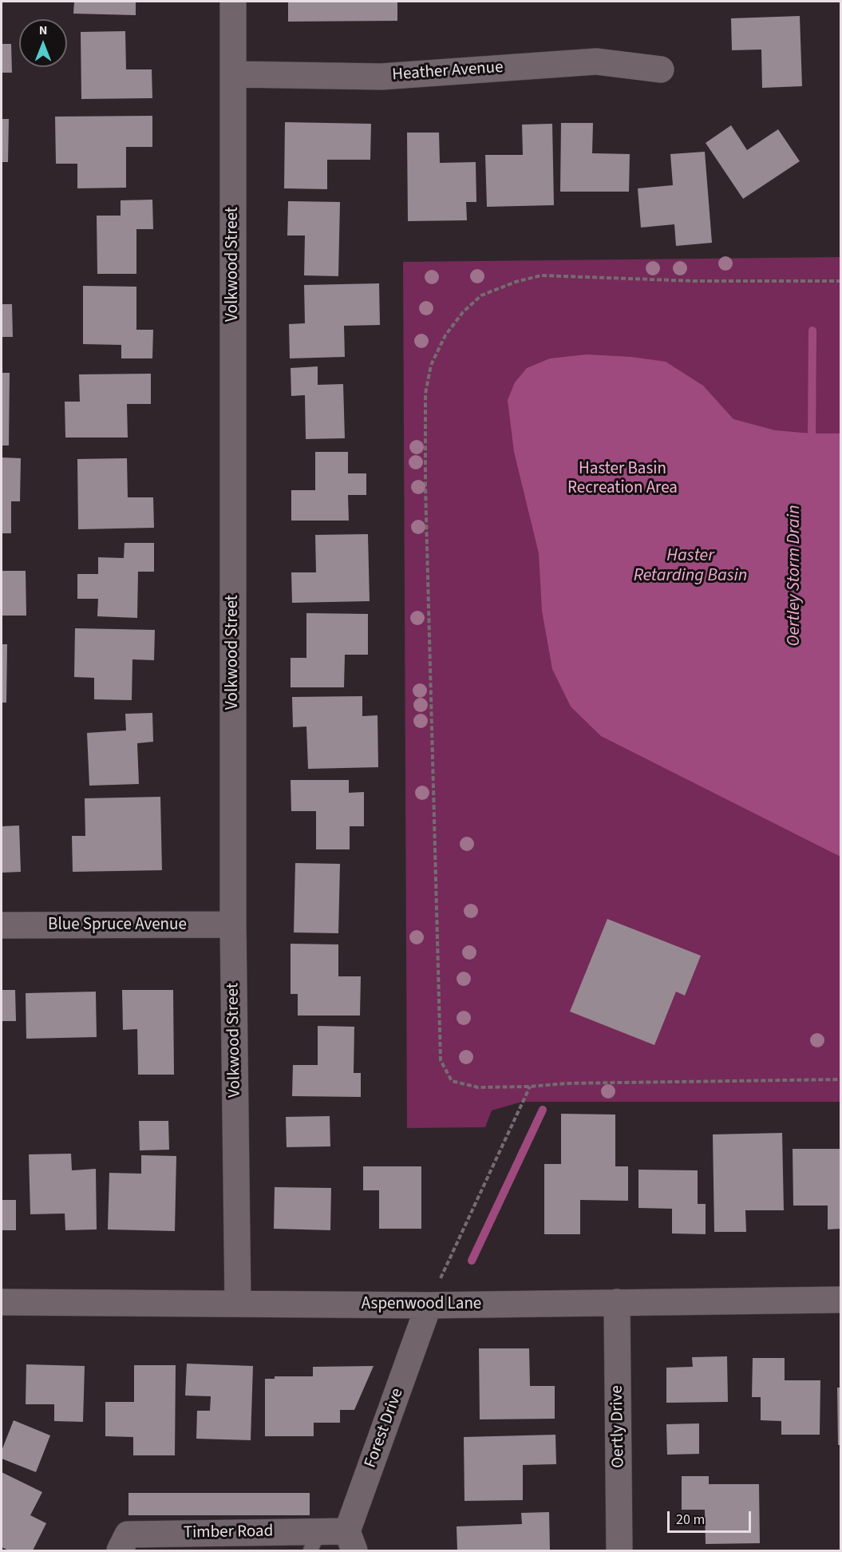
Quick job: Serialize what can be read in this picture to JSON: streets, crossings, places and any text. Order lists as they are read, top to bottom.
{
  "streets": {
    "street": [
      "Heather Avenue",
      "Volkwood Street",
      "Blue Spruce Avenue",
      "Aspenwood Lane",
      "Oertly Drive",
      "Forest Drive",
      "Timber Road"
    ]
  },
  "crossings": [
    ["Heather Avenue", "Volkwood Street"],
    ["Volkwood Street", "Blue Spruce Avenue"],
    ["Volkwood Street", "Aspenwood Lane"],
    ["Aspenwood Lane", "Oertly Drive"],
    ["Aspenwood Lane", "Forest Drive"],
    ["Forest Drive", "Timber Road"]
  ],
  "water": ["Haster Retarding Basin", "Oertley Storm Drain"],
  "parks": ["Haster Basin Recreation Area"],
  "scale_bar": "20 m",
  "north": "top"
}
